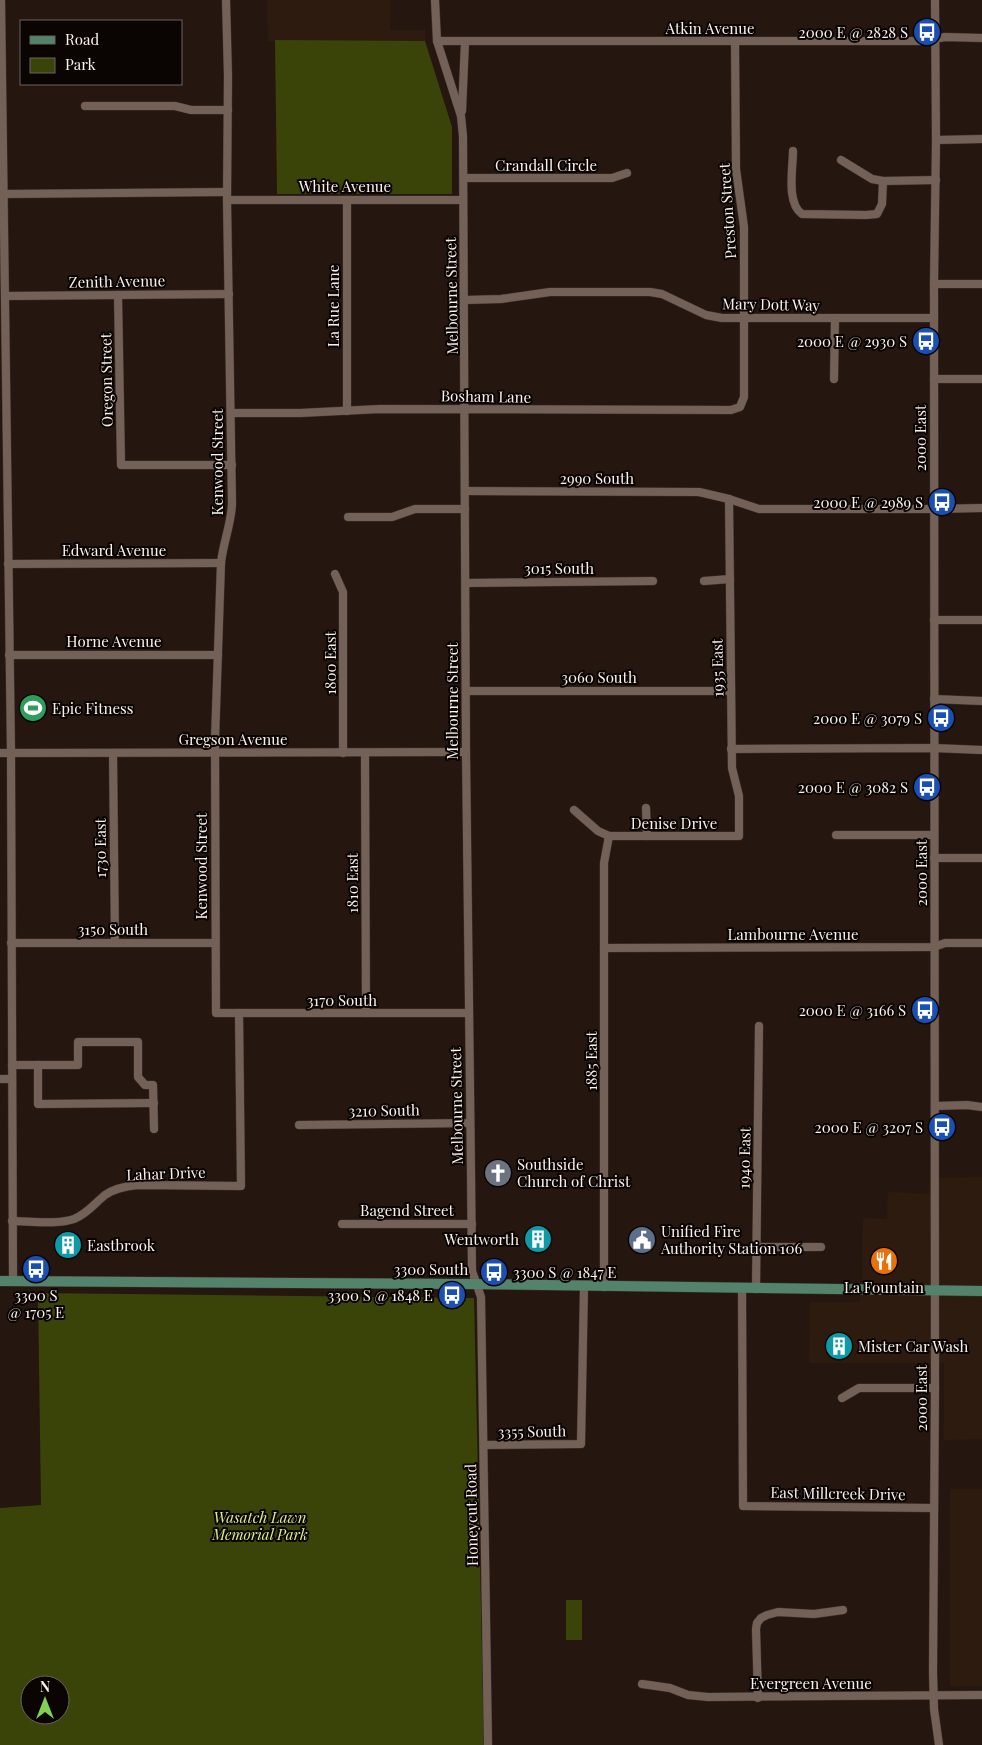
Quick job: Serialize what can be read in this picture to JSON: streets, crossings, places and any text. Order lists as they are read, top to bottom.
{
  "streets": {
    "main road": ["3300 South"],
    "street": [
      "Atkin Avenue",
      "Crandall Circle",
      "White Avenue",
      "Preston Street",
      "Zenith Avenue",
      "Melbourne Street",
      "Mary Dott Way",
      "La Rue Lane",
      "Oregon Street",
      "Bosham Lane",
      "2000 East",
      "Kenwood Street",
      "2990 South",
      "Edward Avenue",
      "3015 South",
      "Horne Avenue",
      "1800 East",
      "1935 East",
      "3060 South",
      "Gregson Avenue",
      "Denise Drive",
      "1730 East",
      "1810 East",
      "3150 South",
      "Lambourne Avenue",
      "3170 South",
      "1885 East",
      "3210 South",
      "1940 East",
      "Lahar Drive",
      "Bagend Street",
      "3355 South",
      "East Millcreek Drive",
      "Honeycut Road",
      "Evergreen Avenue"
    ]
  },
  "crossings": [
    ["Atkin Avenue", "Preston Street"],
    ["Atkin Avenue", "Melbourne Street"],
    ["Atkin Avenue", "2000 East"],
    ["Crandall Circle", "Melbourne Street"],
    ["White Avenue", "Melbourne Street"],
    ["White Avenue", "La Rue Lane"],
    ["White Avenue", "Kenwood Street"],
    ["Preston Street", "Mary Dott Way"],
    ["Preston Street", "Bosham Lane"],
    ["Zenith Avenue", "Oregon Street"],
    ["Zenith Avenue", "Kenwood Street"],
    ["Melbourne Street", "Mary Dott Way"],
    ["Melbourne Street", "Bosham Lane"],
    ["Melbourne Street", "2990 South"],
    ["Melbourne Street", "3015 South"],
    ["Melbourne Street", "3060 South"],
    ["Melbourne Street", "Gregson Avenue"],
    ["Melbourne Street", "3170 South"],
    ["Melbourne Street", "3210 South"],
    ["Melbourne Street", "Bagend Street"],
    ["Melbourne Street", "3300 South"],
    ["Melbourne Street", "Honeycut Road"],
    ["Mary Dott Way", "2000 East"],
    ["La Rue Lane", "Bosham Lane"],
    ["Oregon Street", "Kenwood Street"],
    ["Bosham Lane", "Kenwood Street"],
    ["2000 East", "2990 South"],
    ["2000 East", "Lambourne Avenue"],
    ["2000 East", "3300 South"],
    ["2000 East", "East Millcreek Drive"],
    ["2000 East", "Evergreen Avenue"],
    ["Kenwood Street", "Edward Avenue"],
    ["Kenwood Street", "Horne Avenue"],
    ["Kenwood Street", "Gregson Avenue"],
    ["Kenwood Street", "3150 South"],
    ["Kenwood Street", "3170 South"],
    ["2990 South", "1935 East"],
    ["1800 East", "Gregson Avenue"],
    ["1935 East", "3060 South"],
    ["1935 East", "Denise Drive"],
    ["Gregson Avenue", "1730 East"],
    ["Gregson Avenue", "1810 East"],
    ["Denise Drive", "1885 East"],
    ["1730 East", "3150 South"],
    ["1810 East", "3170 South"],
    ["Lambourne Avenue", "1885 East"],
    ["3170 South", "Lahar Drive"],
    ["1885 East", "3300 South"],
    ["1940 East", "3300 South"],
    ["3300 South", "3355 South"],
    ["3300 South", "East Millcreek Drive"],
    ["3300 South", "Honeycut Road"],
    ["3355 South", "Honeycut Road"]
  ],
  "parks": ["Wasatch Lawn Memorial Park"],
  "places": {
    "bus stop": [
      "2000 E @ 2828 S",
      "2000 E @ 2930 S",
      "2000 E @ 2989 S",
      "2000 E @ 3079 S",
      "2000 E @ 3082 S",
      "2000 E @ 3166 S",
      "2000 E @ 3207 S",
      "3300 S @ 1705 E",
      "3300 S @ 1847 E",
      "3300 S @ 1848 E"
    ],
    "sports": ["Epic Fitness"],
    "church": ["Southside Church of Christ"],
    "building": ["Wentworth", "Eastbrook", "Mister Car Wash"],
    "public building": ["Unified Fire Authority Station 106"],
    "restaurant": ["La Fountain"]
  },
  "legend": ["Road", "Park"],
  "north": "top"
}
